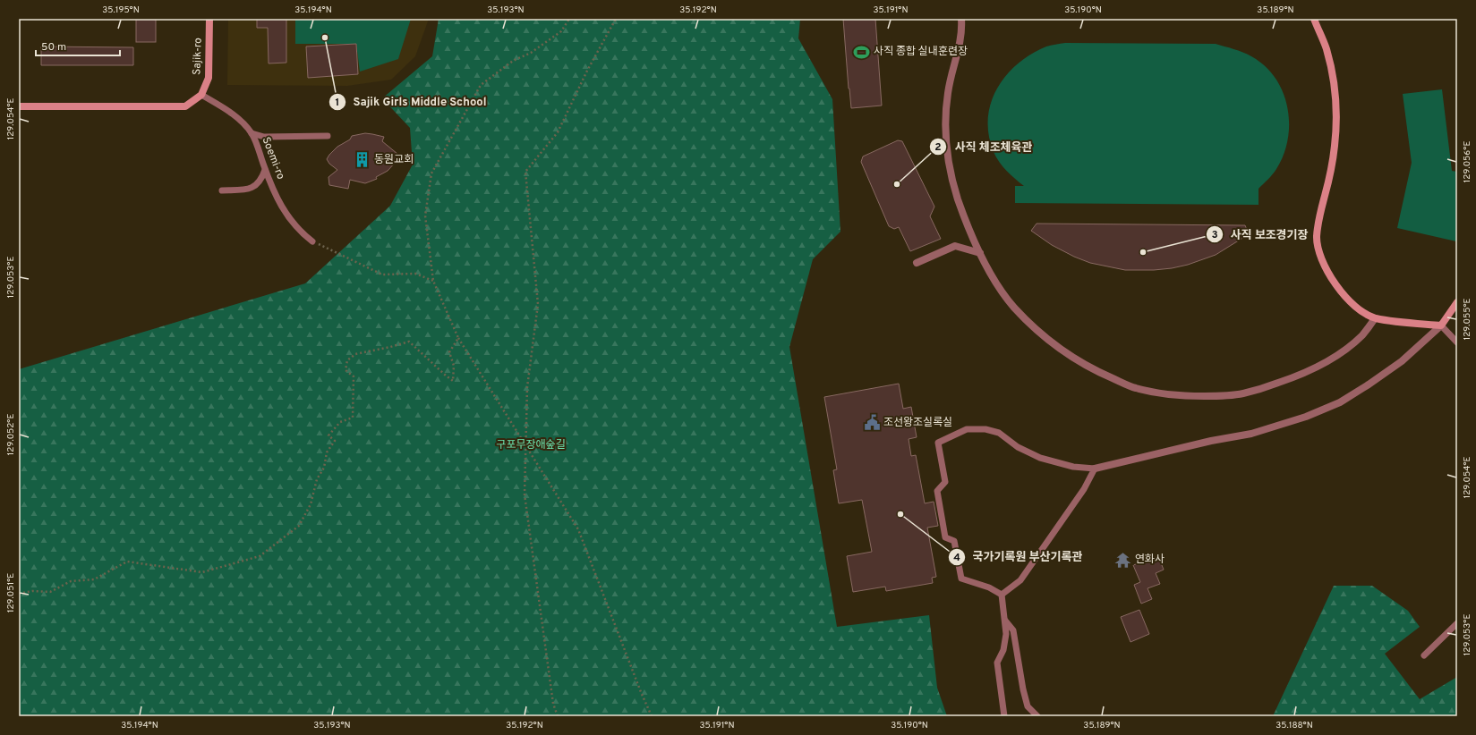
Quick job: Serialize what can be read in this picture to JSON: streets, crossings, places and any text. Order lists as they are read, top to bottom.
{
  "streets": {
    "street": ["Sajik-ro"],
    "lane": ["Soemi-ro"]
  },
  "crossings": [
    ["Sajik-ro", "Soemi-ro"]
  ],
  "parks": ["구포무장애숲길"],
  "places": {
    "other": [
      "Sajik Girls Middle School",
      "사직 체조체육관",
      "사직 보조경기장",
      "국가기록원 부산기록관"
    ],
    "sports": ["사직 종합 실내훈련장"],
    "building": ["동원교회"],
    "public building": ["조선왕조실록실"],
    "temple": ["연화사"]
  },
  "scale_bar": "50 m",
  "coordinates": [
    "35.195°N",
    "35.194°N",
    "35.193°N",
    "35.192°N",
    "35.191°N",
    "35.190°N",
    "35.189°N",
    "129.054°E",
    "129.056°E",
    "129.053°E",
    "129.055°E",
    "129.052°E",
    "129.051°E",
    "35.188°N"
  ]
}
